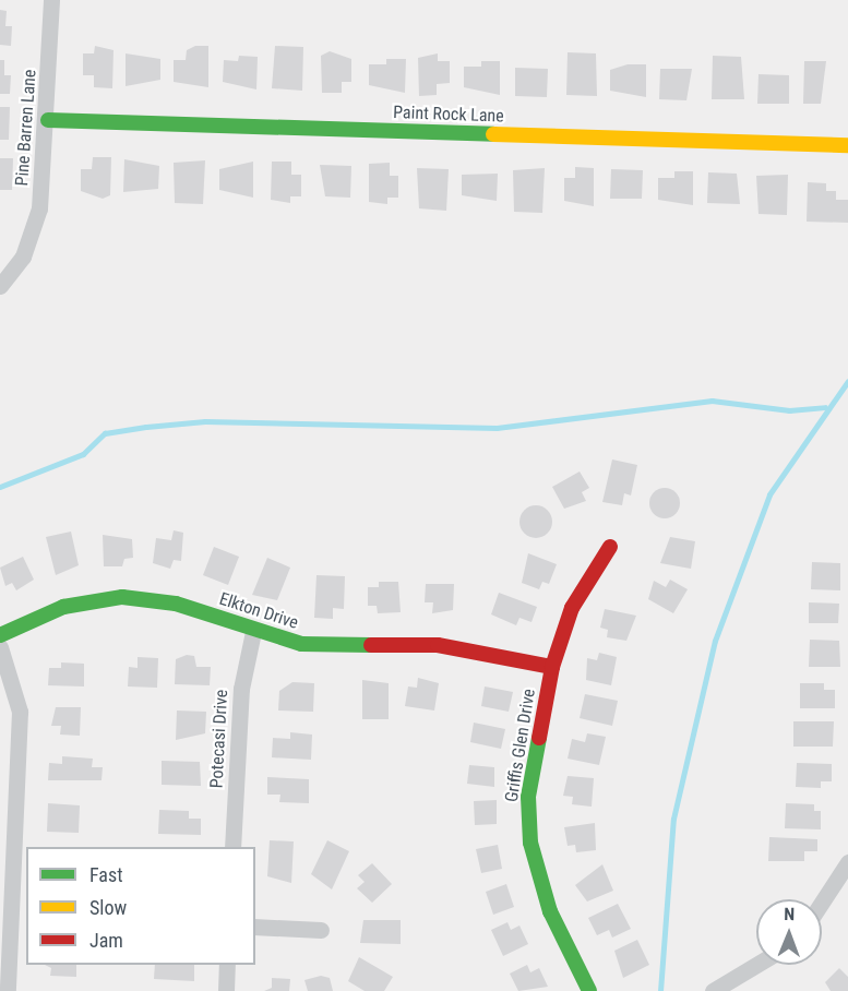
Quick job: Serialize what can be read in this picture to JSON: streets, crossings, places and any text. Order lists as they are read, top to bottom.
{
  "streets": {
    "street": [
      "Paint Rock Lane",
      "Pine Barren Lane",
      "Elkton Drive",
      "Potecasi Drive",
      "Griffis Glen Drive"
    ]
  },
  "crossings": [
    ["Paint Rock Lane", "Pine Barren Lane"],
    ["Elkton Drive", "Potecasi Drive"],
    ["Elkton Drive", "Griffis Glen Drive"]
  ],
  "legend": ["Fast", "Slow", "Jam"],
  "north": "top"
}
